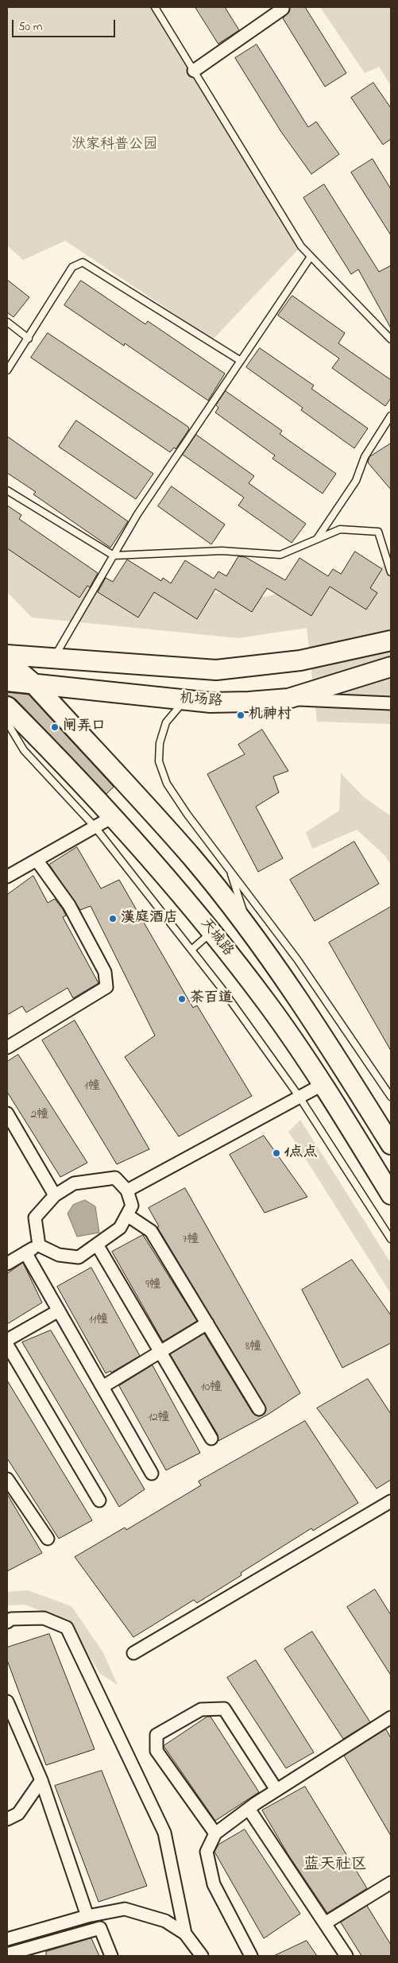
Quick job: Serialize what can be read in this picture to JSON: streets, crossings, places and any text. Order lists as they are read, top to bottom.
{
  "streets": {
    "main road": ["机场路", "天城路"]
  },
  "districts": ["蓝天社区"],
  "parks": ["洑家科普公园"],
  "places": [
    "机神村",
    "闸弄口",
    "漢庭酒店",
    "茶百道",
    "1点点"
  ],
  "house_numbers": [
    "1幢",
    "2幢",
    "7幢",
    "9幢",
    "11幢",
    "8幢",
    "10幢",
    "12幢"
  ],
  "scale_bar": "50 m"
}
